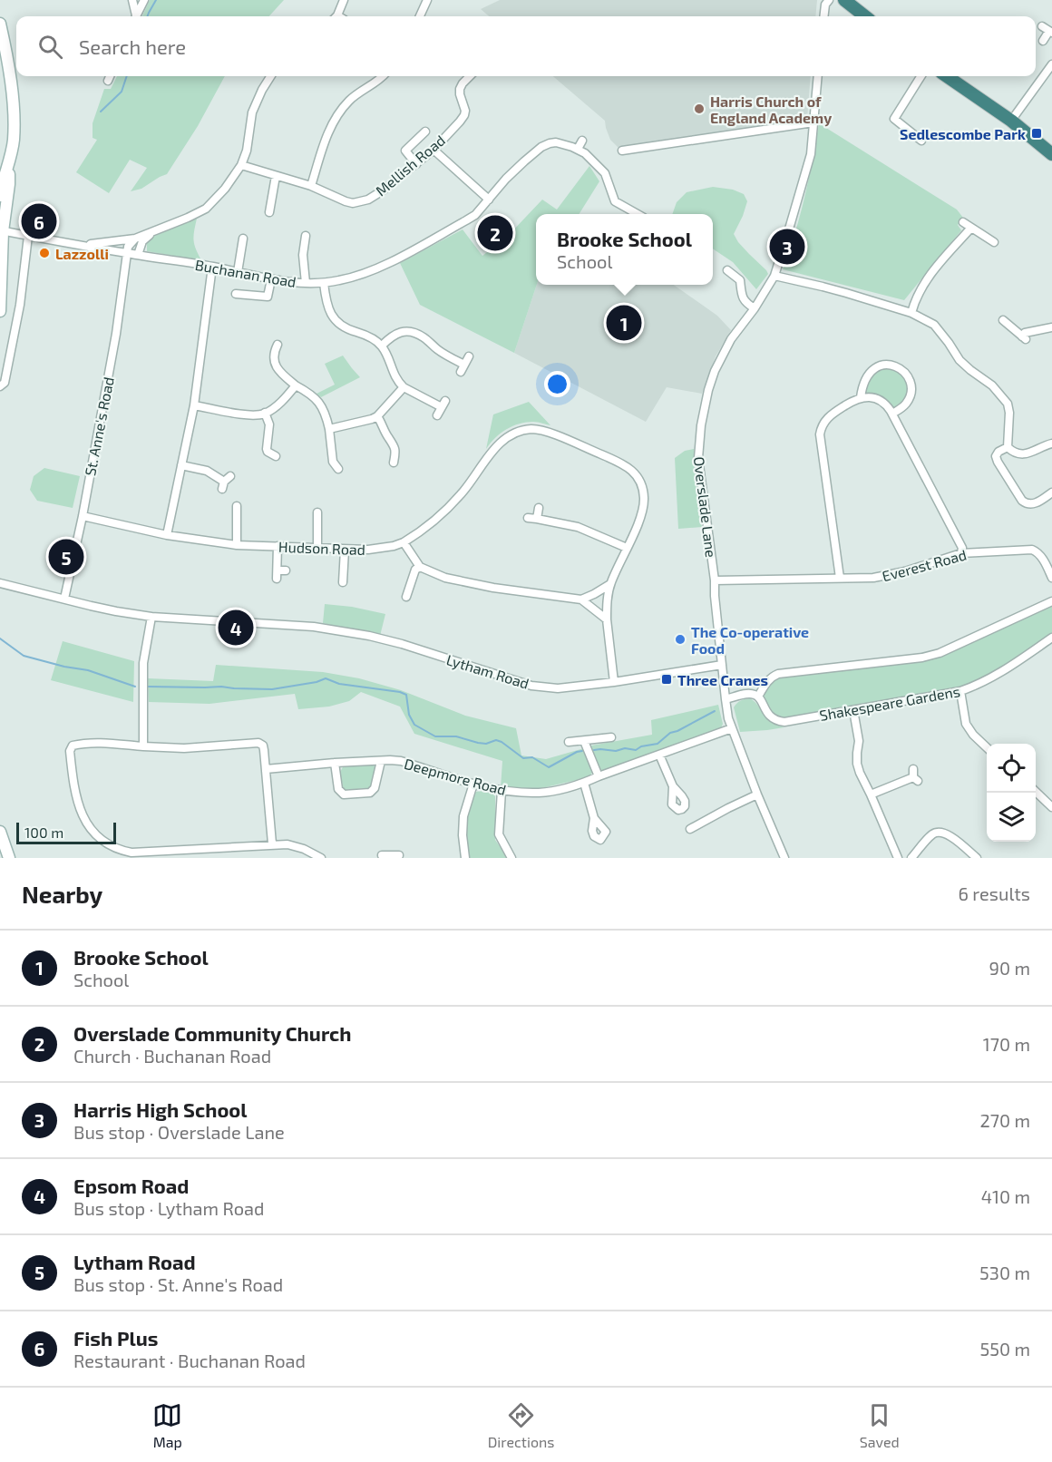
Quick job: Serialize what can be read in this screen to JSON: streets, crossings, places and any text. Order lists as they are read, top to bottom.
{
  "streets": {
    "street": [
      "Mellish Road",
      "Buchanan Road",
      "St. Anne's Road",
      "Overslade Lane",
      "Hudson Road",
      "Everest Road",
      "Lytham Road",
      "Shakespeare Gardens",
      "Deepmore Road"
    ]
  },
  "crossings": [
    ["Buchanan Road", "St. Anne's Road"],
    ["St. Anne's Road", "Hudson Road"],
    ["St. Anne's Road", "Lytham Road"],
    ["Overslade Lane", "Everest Road"],
    ["Overslade Lane", "Lytham Road"],
    ["Overslade Lane", "Deepmore Road"]
  ],
  "places": {
    "other": ["Harris Church of England Academy", "Lazzolli", "The Co-operative Food"],
    "transit": ["Sedlescombe Park", "Three Cranes"]
  },
  "scale_bar": "100 m",
  "page": {
    "search": "Search here",
    "pins": [
      "6",
      "2",
      "3",
      "1",
      "5",
      "4"
    ],
    "popup": ["Brooke School", "School"],
    "scale": "100 m",
    "heading": ["Nearby", "6 results"],
    "list": [
      {
        "mark": "1",
        "name": "Brooke School",
        "note": "School",
        "value": "90 m"
      },
      {
        "mark": "2",
        "name": "Overslade Community Church",
        "note": "Church · Buchanan Road",
        "value": "170 m"
      },
      {
        "mark": "3",
        "name": "Harris High School",
        "note": "Bus stop · Overslade Lane",
        "value": "270 m"
      },
      {
        "mark": "4",
        "name": "Epsom Road",
        "note": "Bus stop · Lytham Road",
        "value": "410 m"
      },
      {
        "mark": "5",
        "name": "Lytham Road",
        "note": "Bus stop · St. Anne's Road",
        "value": "530 m"
      },
      {
        "mark": "6",
        "name": "Fish Plus",
        "note": "Restaurant · Buchanan Road",
        "value": "550 m"
      }
    ],
    "nav": ["Map", "Directions", "Saved"]
  }
}
